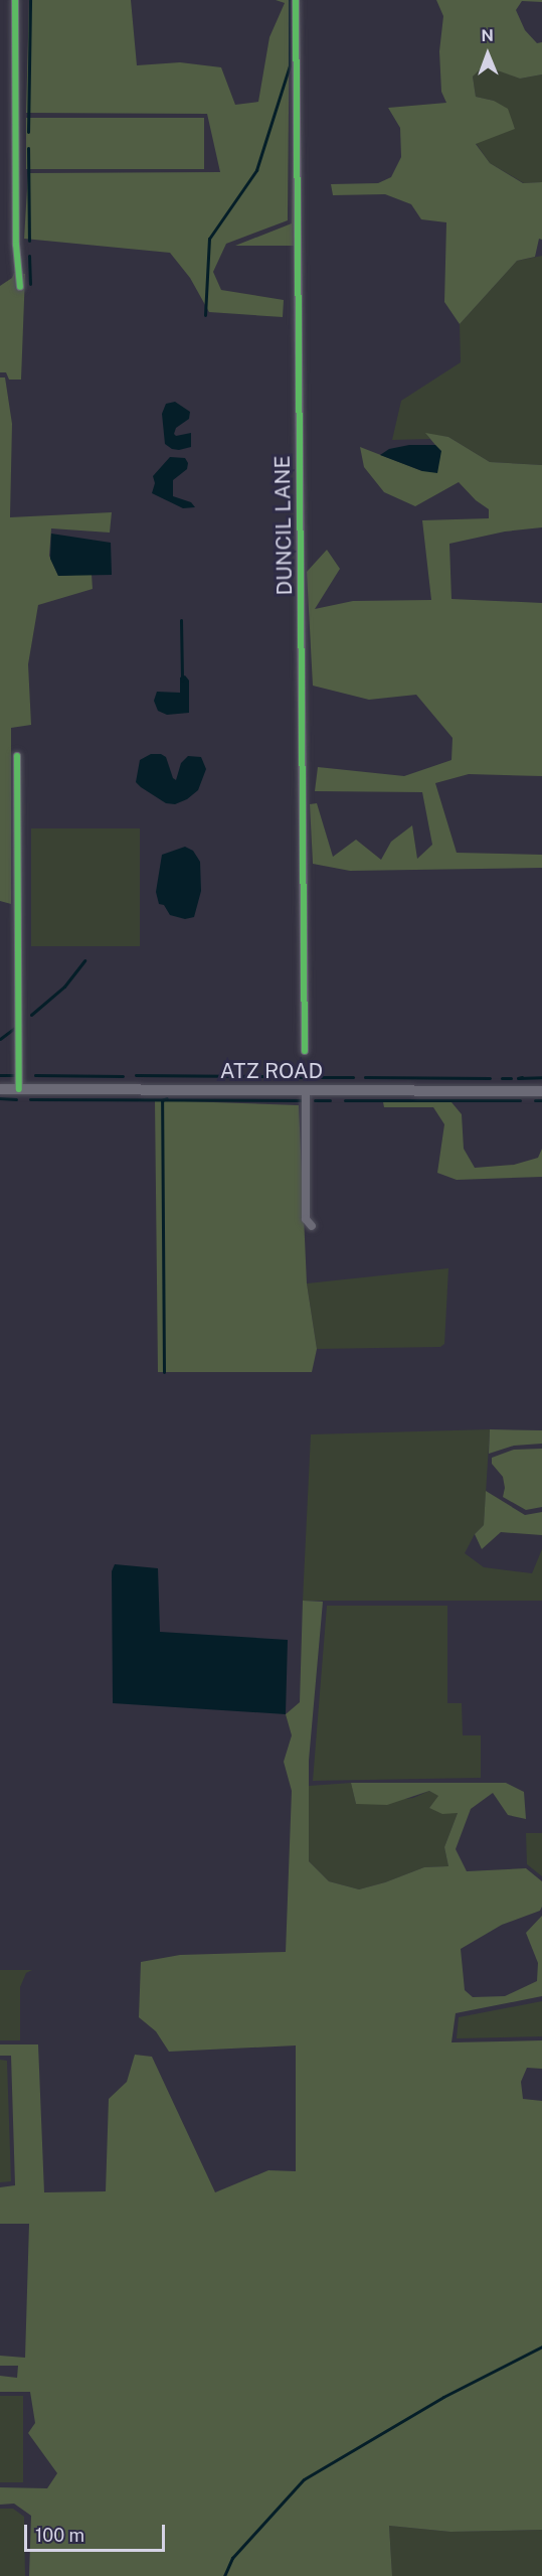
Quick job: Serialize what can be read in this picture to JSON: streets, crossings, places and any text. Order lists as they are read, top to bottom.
{
  "streets": {
    "street": ["DUNCIL LANE", "ATZ ROAD"]
  },
  "scale_bar": "100 m",
  "north": "top"
}
